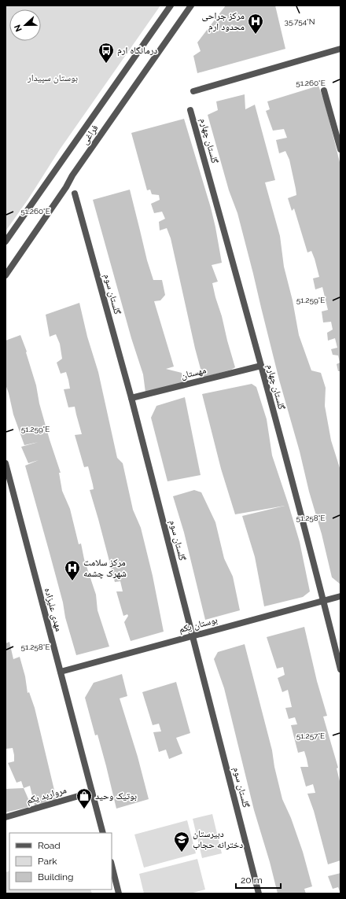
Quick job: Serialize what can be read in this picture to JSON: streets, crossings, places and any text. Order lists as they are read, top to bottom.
{
  "streets": {
    "street": [
      "فراغی",
      "گلستان چهارم",
      "گلستان سوم",
      "مهستان",
      "مهدی علیزاده",
      "بوستان یکم",
      "مروارید یکم"
    ]
  },
  "crossings": [
    ["گلستان چهارم", "مهستان"],
    ["گلستان چهارم", "بوستان یکم"],
    ["گلستان سوم", "مهستان"],
    ["گلستان سوم", "بوستان یکم"],
    ["مهدی علیزاده", "بوستان یکم"],
    ["مهدی علیزاده", "مروارید یکم"]
  ],
  "parks": ["بوستان سپیدار"],
  "places": {
    "hospital": ["مرکز جراحی محدود ارم", "مرکز سلامت شهرک چشمه"],
    "bus stop": ["درمانگاه ارم"],
    "shop": ["بوتیک وحید"],
    "school or university": ["دبیرستان دخترانه حجاب"]
  },
  "legend": ["Road", "Park", "Building"],
  "scale_bar": "20 m",
  "north": "left",
  "coordinates": [
    "35.754°N",
    "51.260°E",
    "51.259°E",
    "51.258°E",
    "51.257°E"
  ]
}
